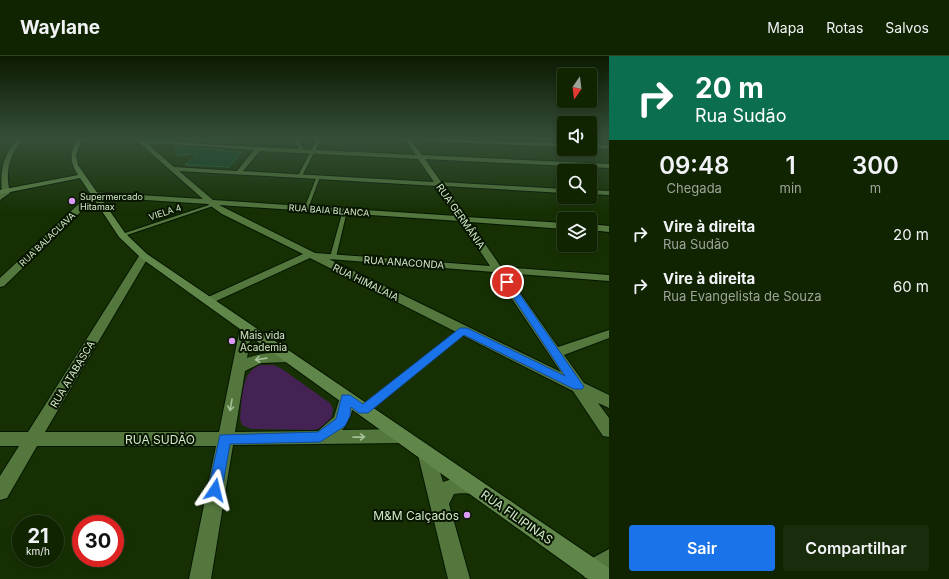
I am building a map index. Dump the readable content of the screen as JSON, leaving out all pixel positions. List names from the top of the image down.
{
  "streets": {
    "main road": ["RUA FILIPINAS"],
    "street": [
      "RUA BAIA BLANCA",
      "RUA GERMÂNIA",
      "RUA BALACLAVA",
      "RUA ANACONDA",
      "RUA HIMALAIA",
      "RUA ATABASCA",
      "RUA SUDÃO"
    ],
    "lane": ["VIELA 4"]
  },
  "crossings": [
    ["RUA BAIA BLANCA", "VIELA 4"],
    ["RUA BAIA BLANCA", "RUA GERMÂNIA"],
    ["RUA BAIA BLANCA", "RUA BALACLAVA"],
    ["RUA BAIA BLANCA", "RUA HIMALAIA"],
    ["RUA BAIA BLANCA", "RUA FILIPINAS"],
    ["VIELA 4", "RUA HIMALAIA"],
    ["VIELA 4", "RUA FILIPINAS"],
    ["RUA GERMÂNIA", "RUA ANACONDA"],
    ["RUA GERMÂNIA", "RUA HIMALAIA"],
    ["RUA BALACLAVA", "RUA FILIPINAS"],
    ["RUA ANACONDA", "RUA HIMALAIA"],
    ["RUA ANACONDA", "RUA FILIPINAS"],
    ["RUA ATABASCA", "RUA SUDÃO"],
    ["RUA ATABASCA", "RUA FILIPINAS"],
    ["RUA SUDÃO", "RUA FILIPINAS"]
  ],
  "places": ["Supermercado Hitamax", "Mais vida Academia", "M&M Calçados"],
  "north": "bottom",
  "page": {
    "header": "Waylane",
    "nav": ["Mapa", "Rotas", "Salvos"],
    "turn": ["20 m", "Rua Sudão"],
    "eta": [
      "09:48",
      "Chegada",
      "1",
      "min",
      "300",
      "m"
    ],
    "list": [
      {
        "name": "Vire à direita",
        "note": "Rua Sudão",
        "value": "20 m"
      },
      {
        "name": "Vire à direita",
        "note": "Rua Evangelista de Souza",
        "value": "60 m"
      }
    ],
    "speed": "21 km/h",
    "limit": "30",
    "buttons": ["Sair", "Compartilhar"]
  }
}
